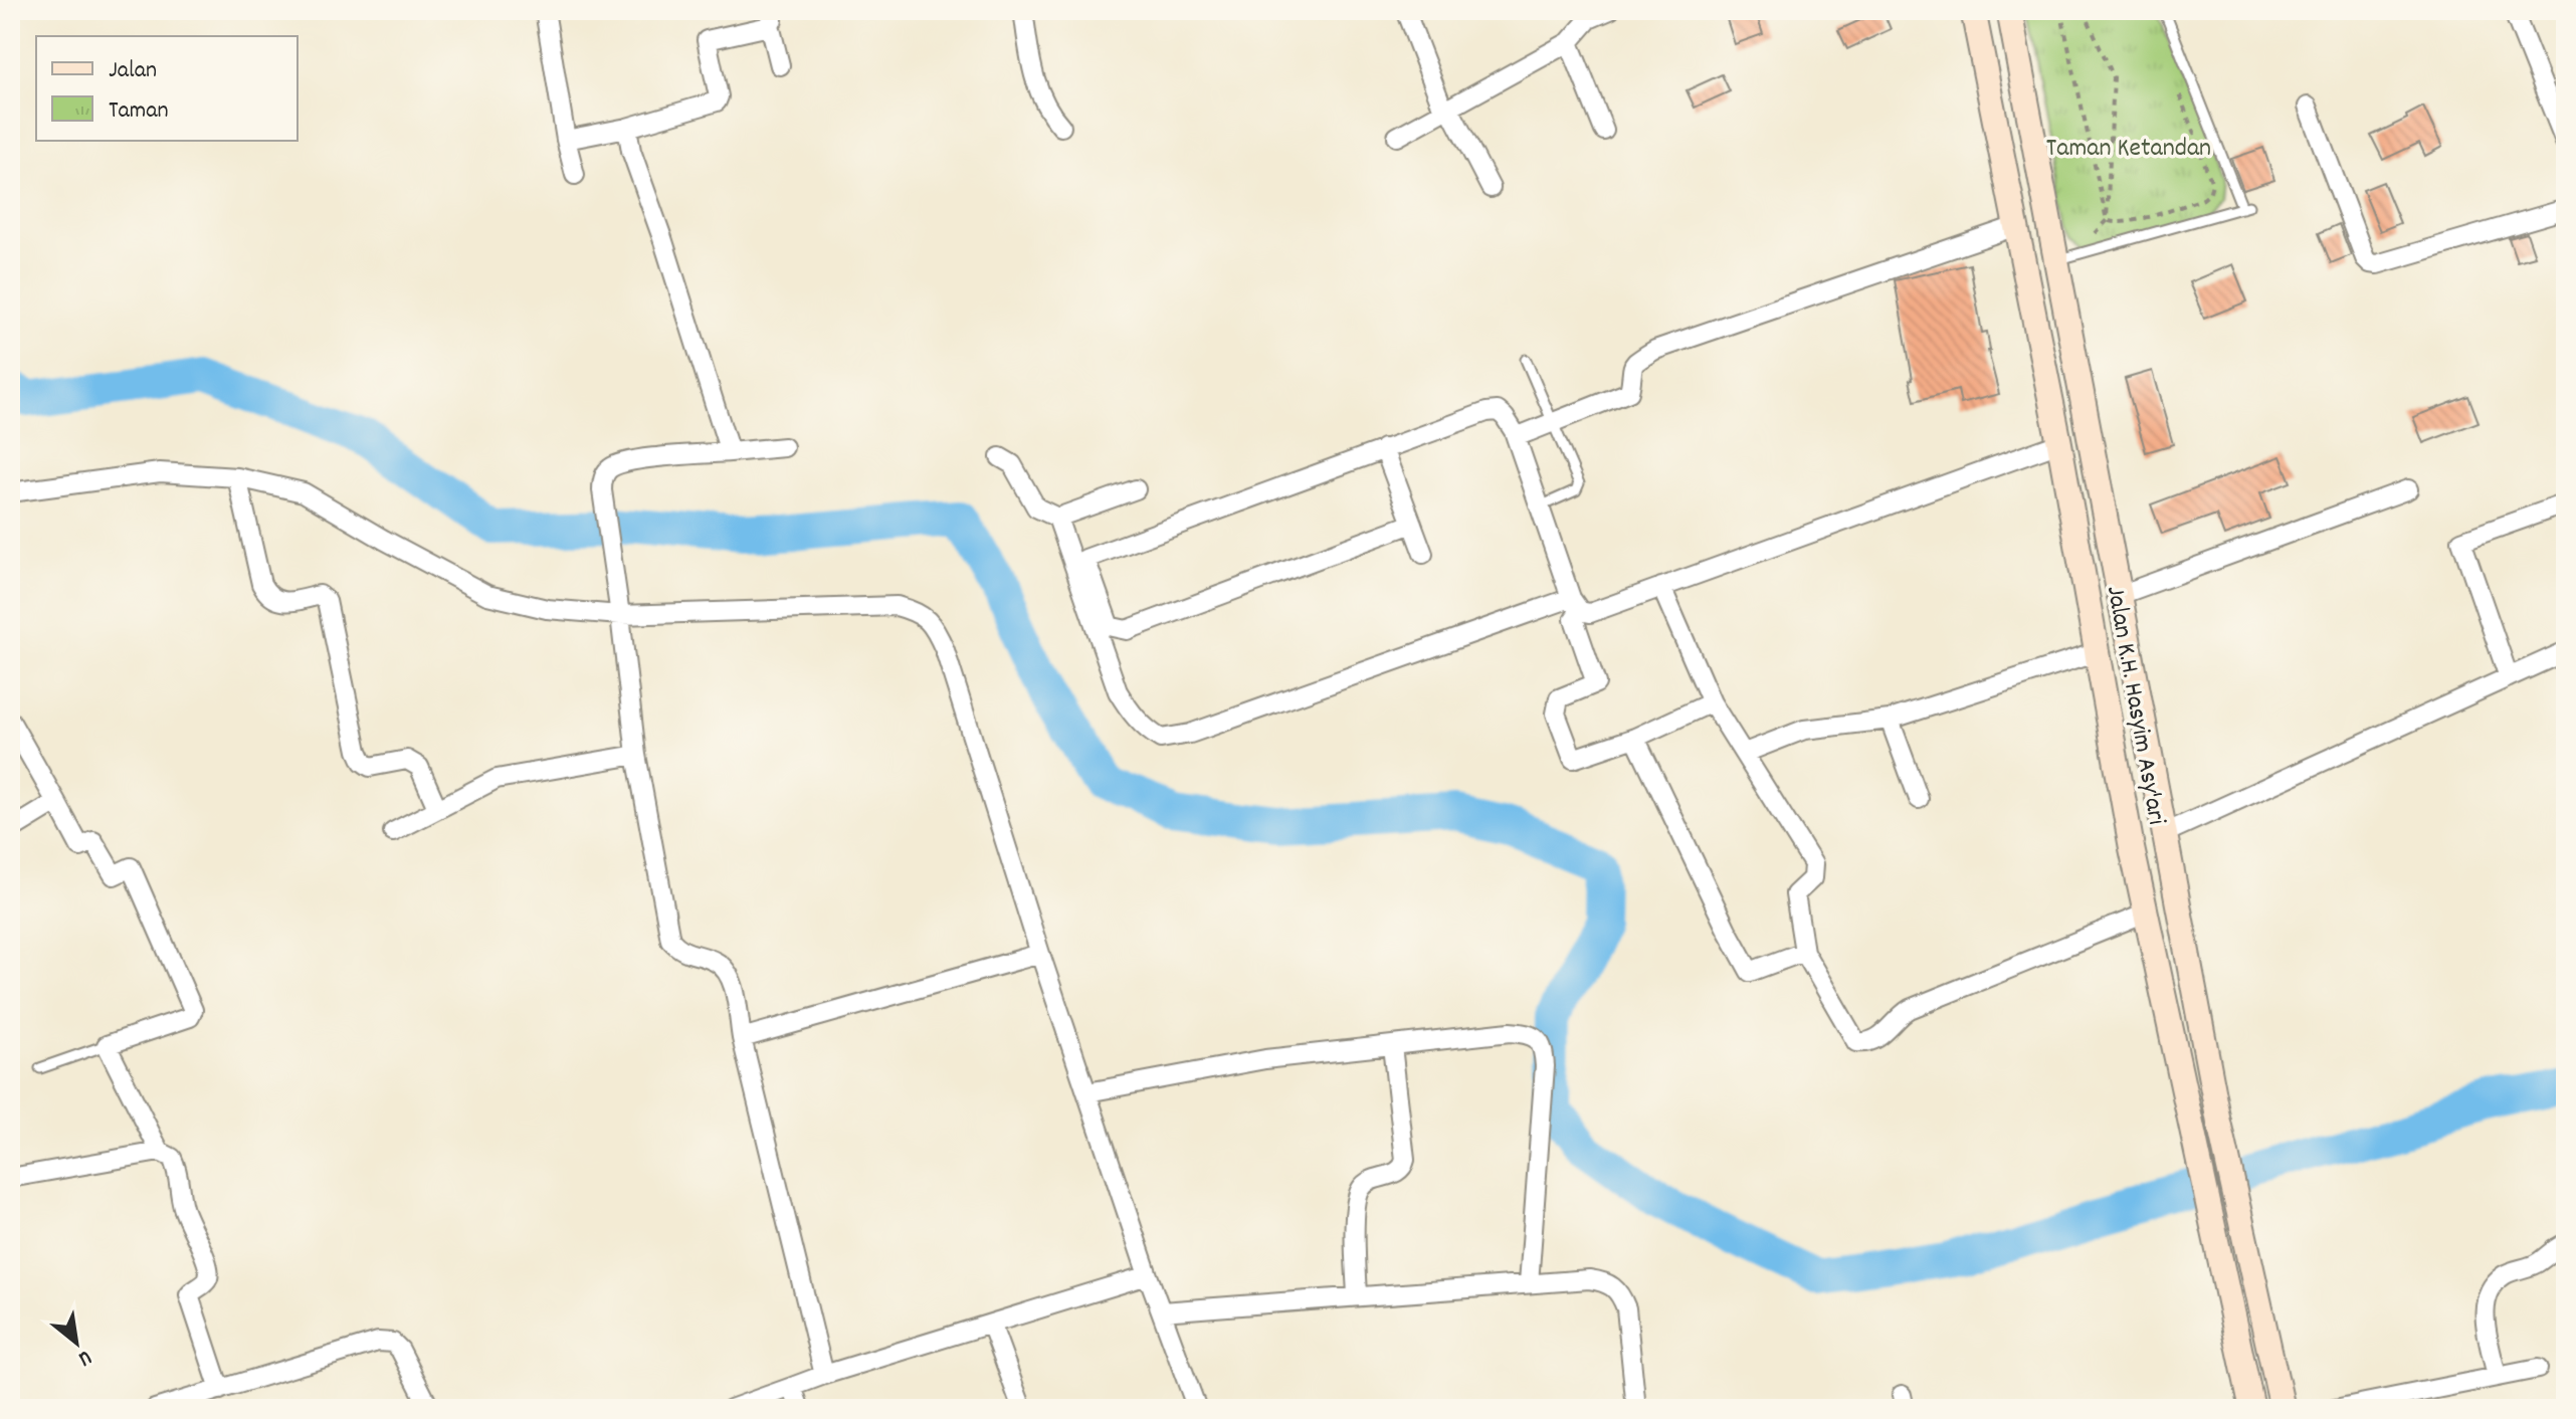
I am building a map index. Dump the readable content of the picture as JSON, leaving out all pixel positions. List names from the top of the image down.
{
  "streets": {
    "main road": ["Jalan K.H. Hasyim Asy'ari"]
  },
  "parks": ["Taman Ketandan"],
  "legend": ["Jalan", "Taman"],
  "north": "bottom right"
}
